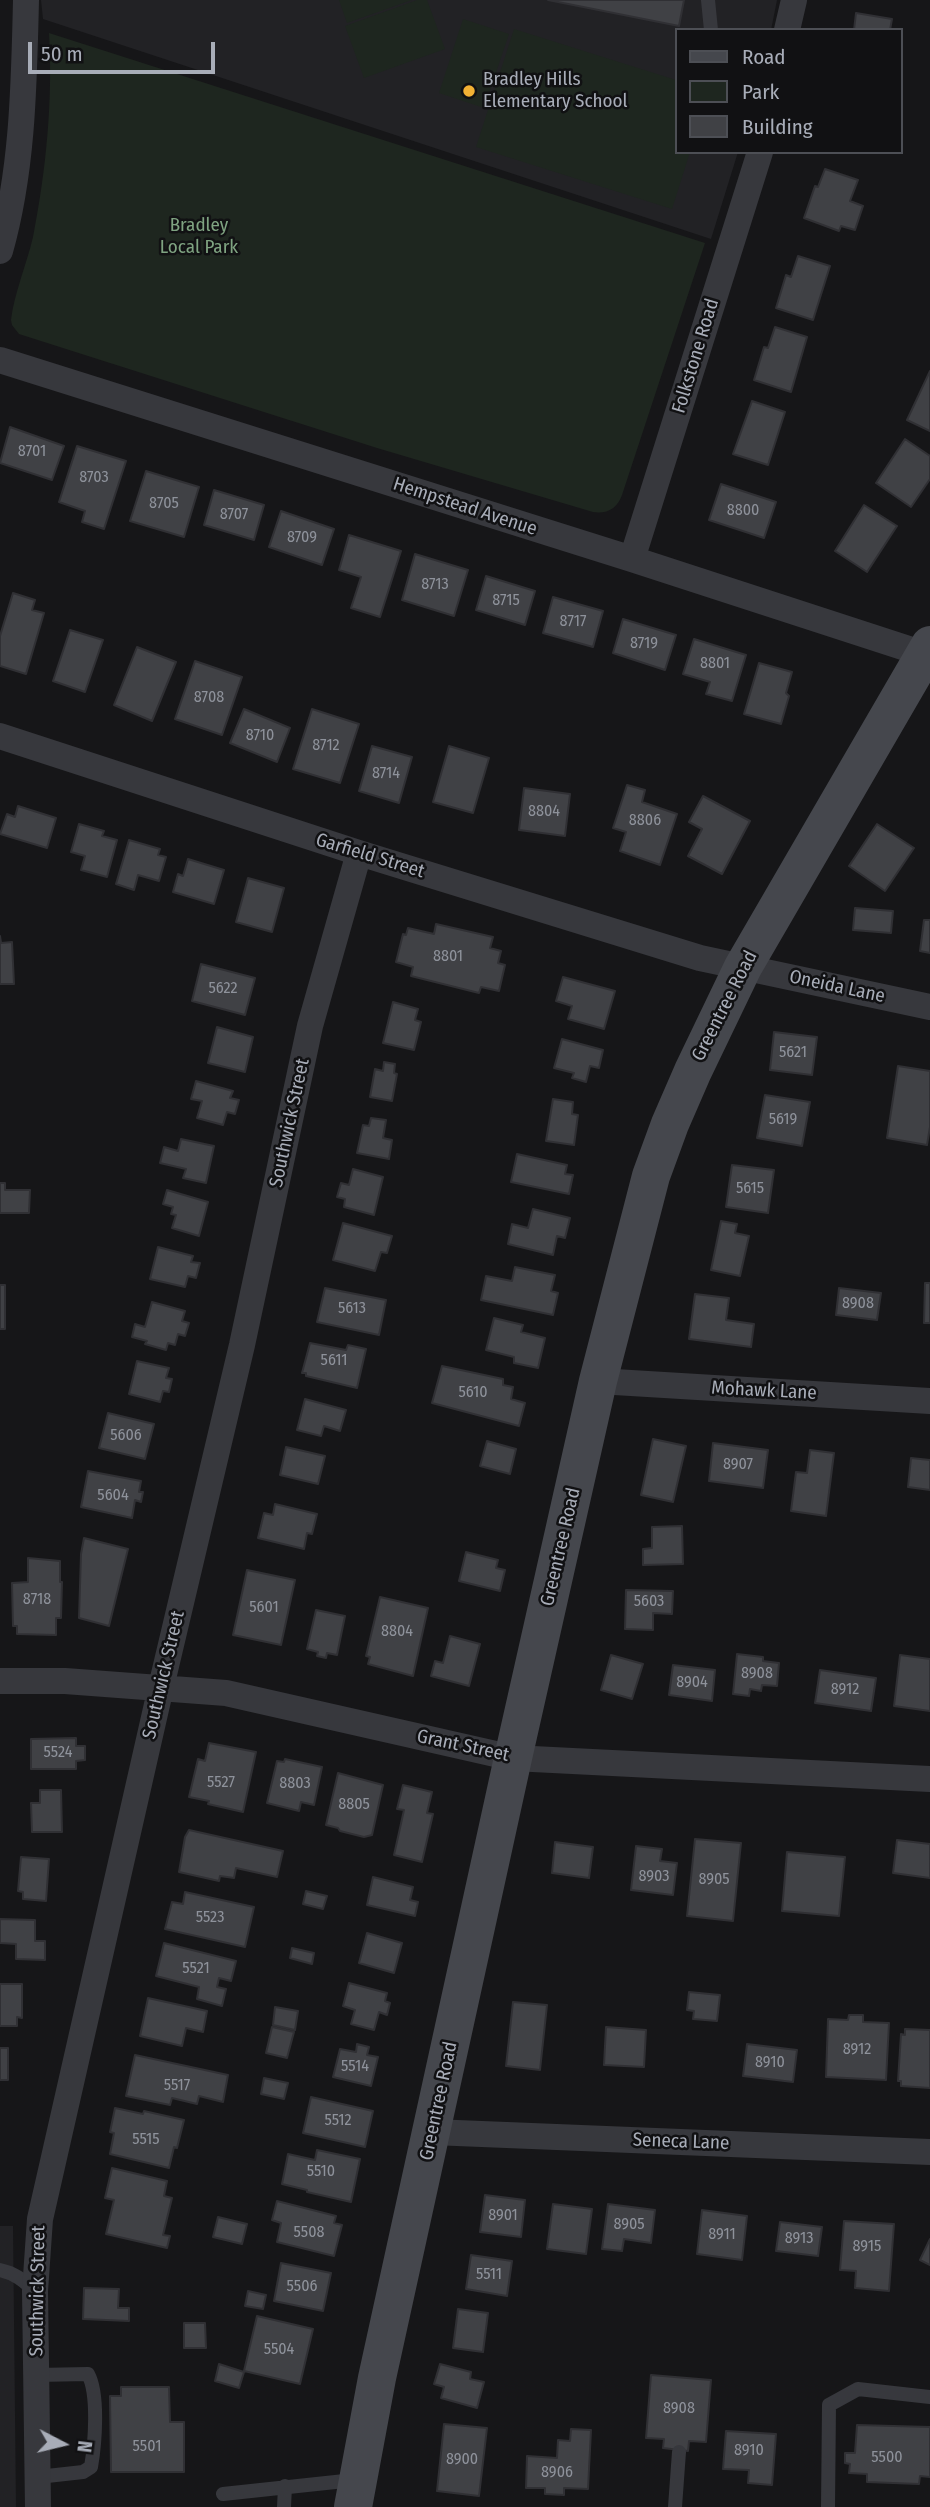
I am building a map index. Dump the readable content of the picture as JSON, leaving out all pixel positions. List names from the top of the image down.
{
  "streets": {
    "street": [
      "Folkstone Road",
      "Hempstead Avenue",
      "Garfield Street",
      "Oneida Lane",
      "Greentree Road",
      "Southwick Street",
      "Mohawk Lane",
      "Grant Street",
      "Seneca Lane"
    ]
  },
  "crossings": [
    ["Folkstone Road", "Hempstead Avenue"],
    ["Hempstead Avenue", "Greentree Road"],
    ["Garfield Street", "Oneida Lane"],
    ["Garfield Street", "Greentree Road"],
    ["Garfield Street", "Southwick Street"],
    ["Oneida Lane", "Greentree Road"],
    ["Greentree Road", "Mohawk Lane"],
    ["Greentree Road", "Grant Street"],
    ["Greentree Road", "Seneca Lane"],
    ["Southwick Street", "Grant Street"]
  ],
  "parks": ["Bradley Local Park"],
  "places": ["Bradley Hills Elementary School"],
  "house_numbers": [
    "8701",
    "8703",
    "8705",
    "8800",
    "8707",
    "8709",
    "8713",
    "8715",
    "8717",
    "8719",
    "8801",
    "8708",
    "8710",
    "8712",
    "8714",
    "8804",
    "8806",
    "8801",
    "5622",
    "5621",
    "5619",
    "5615",
    "8908",
    "5613",
    "5611",
    "5610",
    "5606",
    "8907",
    "5604",
    "8718",
    "5603",
    "5601",
    "8804",
    "8908",
    "8904",
    "8912",
    "5524",
    "5527",
    "8803",
    "8805",
    "8903",
    "8905",
    "5523",
    "5521",
    "8912",
    "8910",
    "5514",
    "5517",
    "5512",
    "5515",
    "5510",
    "8901",
    "8905",
    "5508",
    "8911",
    "8913",
    "8915",
    "5511",
    "5506",
    "5504",
    "8908",
    "5501",
    "8910",
    "5500",
    "8900",
    "8906"
  ],
  "legend": ["Road", "Park", "Building"],
  "scale_bar": "50 m",
  "north": "right"
}
